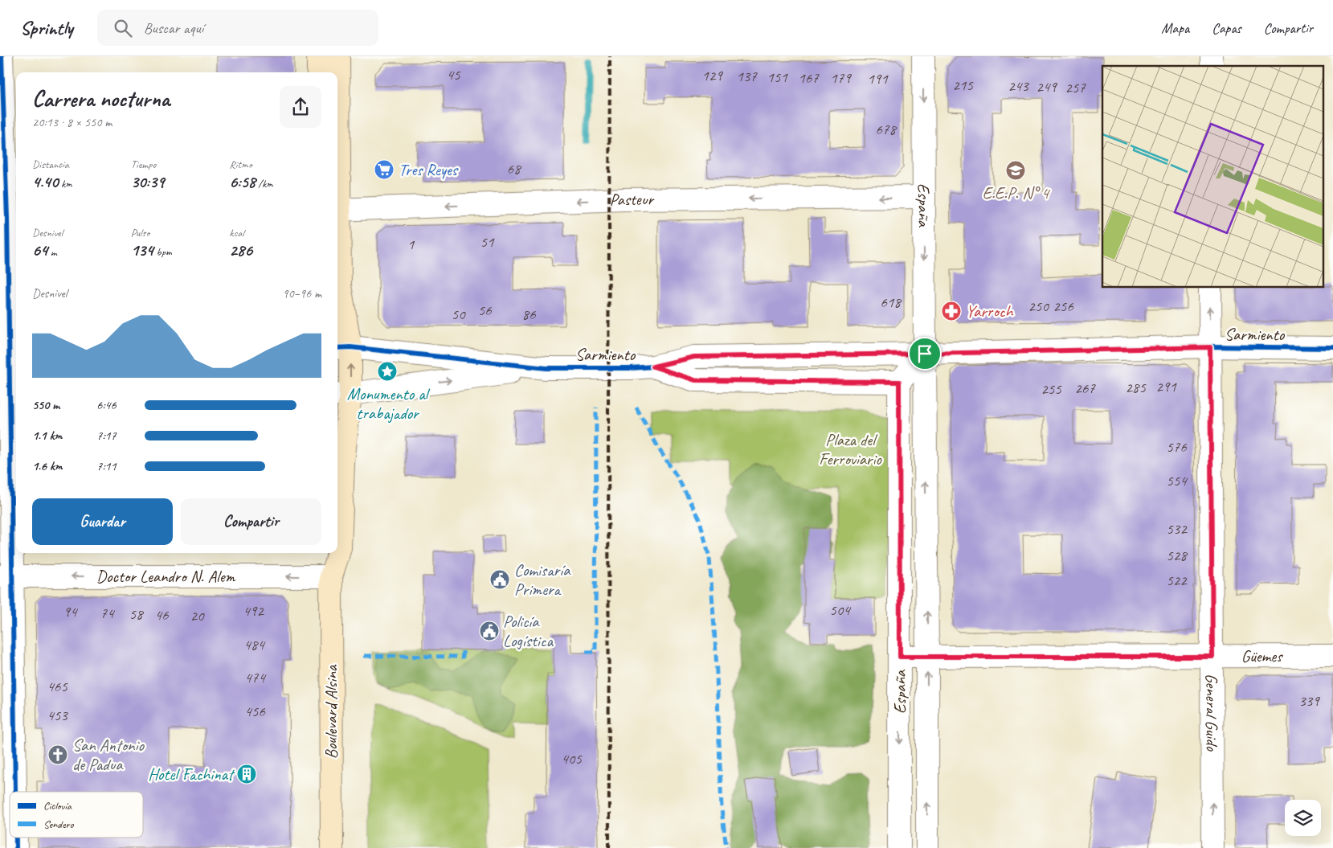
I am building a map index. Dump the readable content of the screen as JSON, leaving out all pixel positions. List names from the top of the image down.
{
  "streets": {
    "main road": ["Boulevard Alsina"],
    "street": [
      "Pasteur",
      "España",
      "Sarmiento",
      "Doctor Leandro N. Alem",
      "Güemes",
      "General Guido"
    ]
  },
  "crossings": [
    ["Pasteur", "España"],
    ["España", "Sarmiento"],
    ["España", "Güemes"],
    ["Sarmiento", "Boulevard Alsina"],
    ["Sarmiento", "General Guido"],
    ["Doctor Leandro N. Alem", "Boulevard Alsina"],
    ["Güemes", "General Guido"]
  ],
  "one_way": ["Pasteur", "Doctor Leandro N. Alem", "General Guido"],
  "parks": ["Plaza del Ferroviario"],
  "places": {
    "supermarket": ["Tres Reyes"],
    "school or university": ["E.E.P. N° 4"],
    "pharmacy": ["Yarroch"],
    "place": ["Monumento al trabajador"],
    "public building": ["Comisaría Primera", "Policía Logística"],
    "church": ["San Antonio de Padua"],
    "building": ["Hotel Fachinat"]
  },
  "house_numbers": [
    "45",
    "129",
    "137",
    "151",
    "167",
    "179",
    "191",
    "215",
    "243",
    "249",
    "257",
    "678",
    "68",
    "51",
    "1",
    "618",
    "250",
    "256",
    "56",
    "50",
    "86",
    "291",
    "285",
    "267",
    "255",
    "576",
    "554",
    "532",
    "528",
    "522",
    "504",
    "492",
    "94",
    "74",
    "58",
    "46",
    "20",
    "484",
    "474",
    "465",
    "339",
    "456",
    "453",
    "405"
  ],
  "legend": ["Ciclovía", "Sendero"],
  "page": {
    "header": "Sprintly",
    "search": "Buscar aquí",
    "nav": ["Mapa", "Capas", "Compartir"],
    "heading": ["Carrera nocturna", "20:13 · 8 × 550 m"],
    "stats": [
      ["Distancia", "4.40 km"],
      ["Tiempo", "30:39"],
      ["Ritmo", "6:58 /km"],
      ["Desnivel", "64 m"],
      ["Pulso", "134 bpm"],
      ["kcal", "286"]
    ],
    "chart": ["Desnivel", "90–96 m"],
    "list": [
      {
        "name": "550 m",
        "note": "6:46"
      },
      {
        "name": "1.1 km",
        "note": "7:17"
      },
      {
        "name": "1.6 km",
        "note": "7:11"
      }
    ],
    "buttons": ["Guardar", "Compartir"]
  }
}
